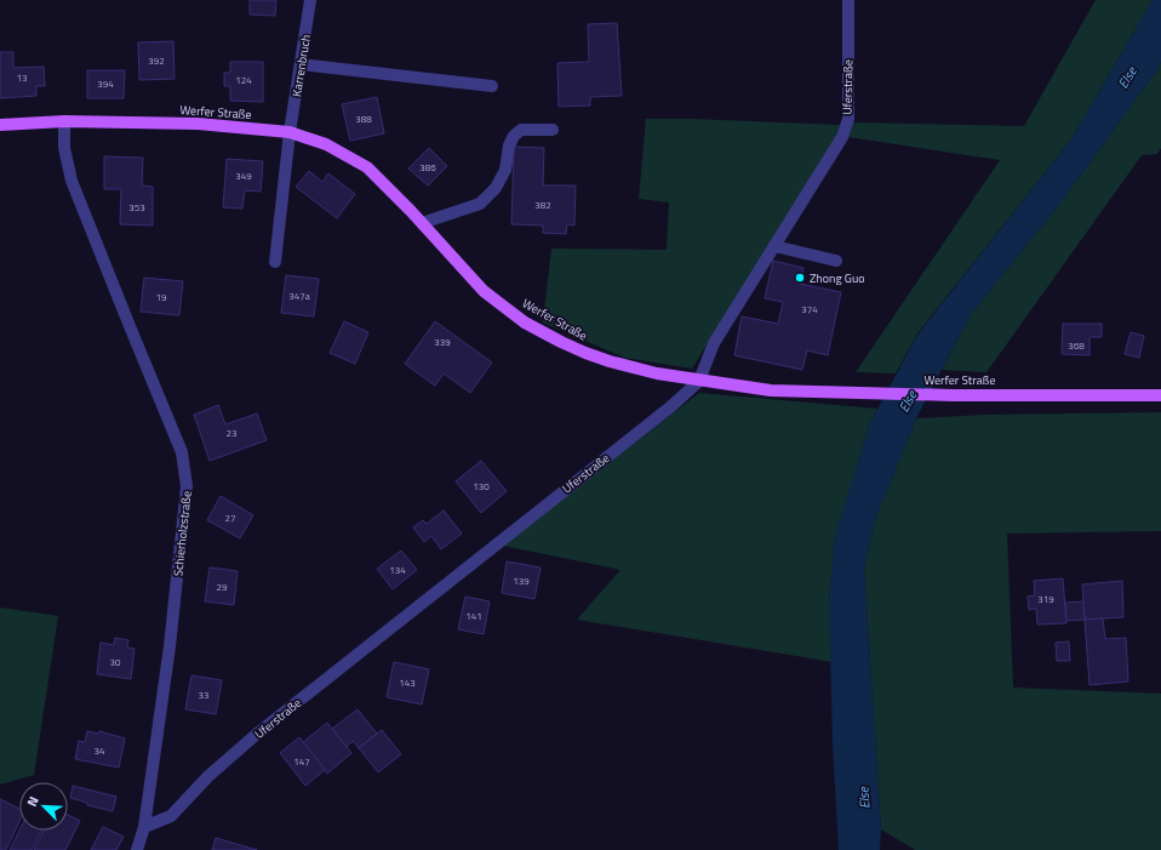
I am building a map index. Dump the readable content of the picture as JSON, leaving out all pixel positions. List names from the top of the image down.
{
  "streets": {
    "main road": ["Werfer Straße"],
    "street": ["Karrenbruch", "Uferstraße", "Schierholzstraße"]
  },
  "crossings": [
    ["Karrenbruch", "Werfer Straße"],
    ["Uferstraße", "Werfer Straße"],
    ["Uferstraße", "Schierholzstraße"],
    ["Werfer Straße", "Schierholzstraße"]
  ],
  "water": ["Else"],
  "places": ["Zhong Guo"],
  "house_numbers": [
    "392",
    "13",
    "124",
    "394",
    "388",
    "386",
    "349",
    "382",
    "353",
    "347a",
    "19",
    "374",
    "339",
    "368",
    "23",
    "130",
    "27",
    "134",
    "139",
    "29",
    "319",
    "141",
    "30",
    "143",
    "33",
    "34",
    "147"
  ],
  "north": "top left"
}
